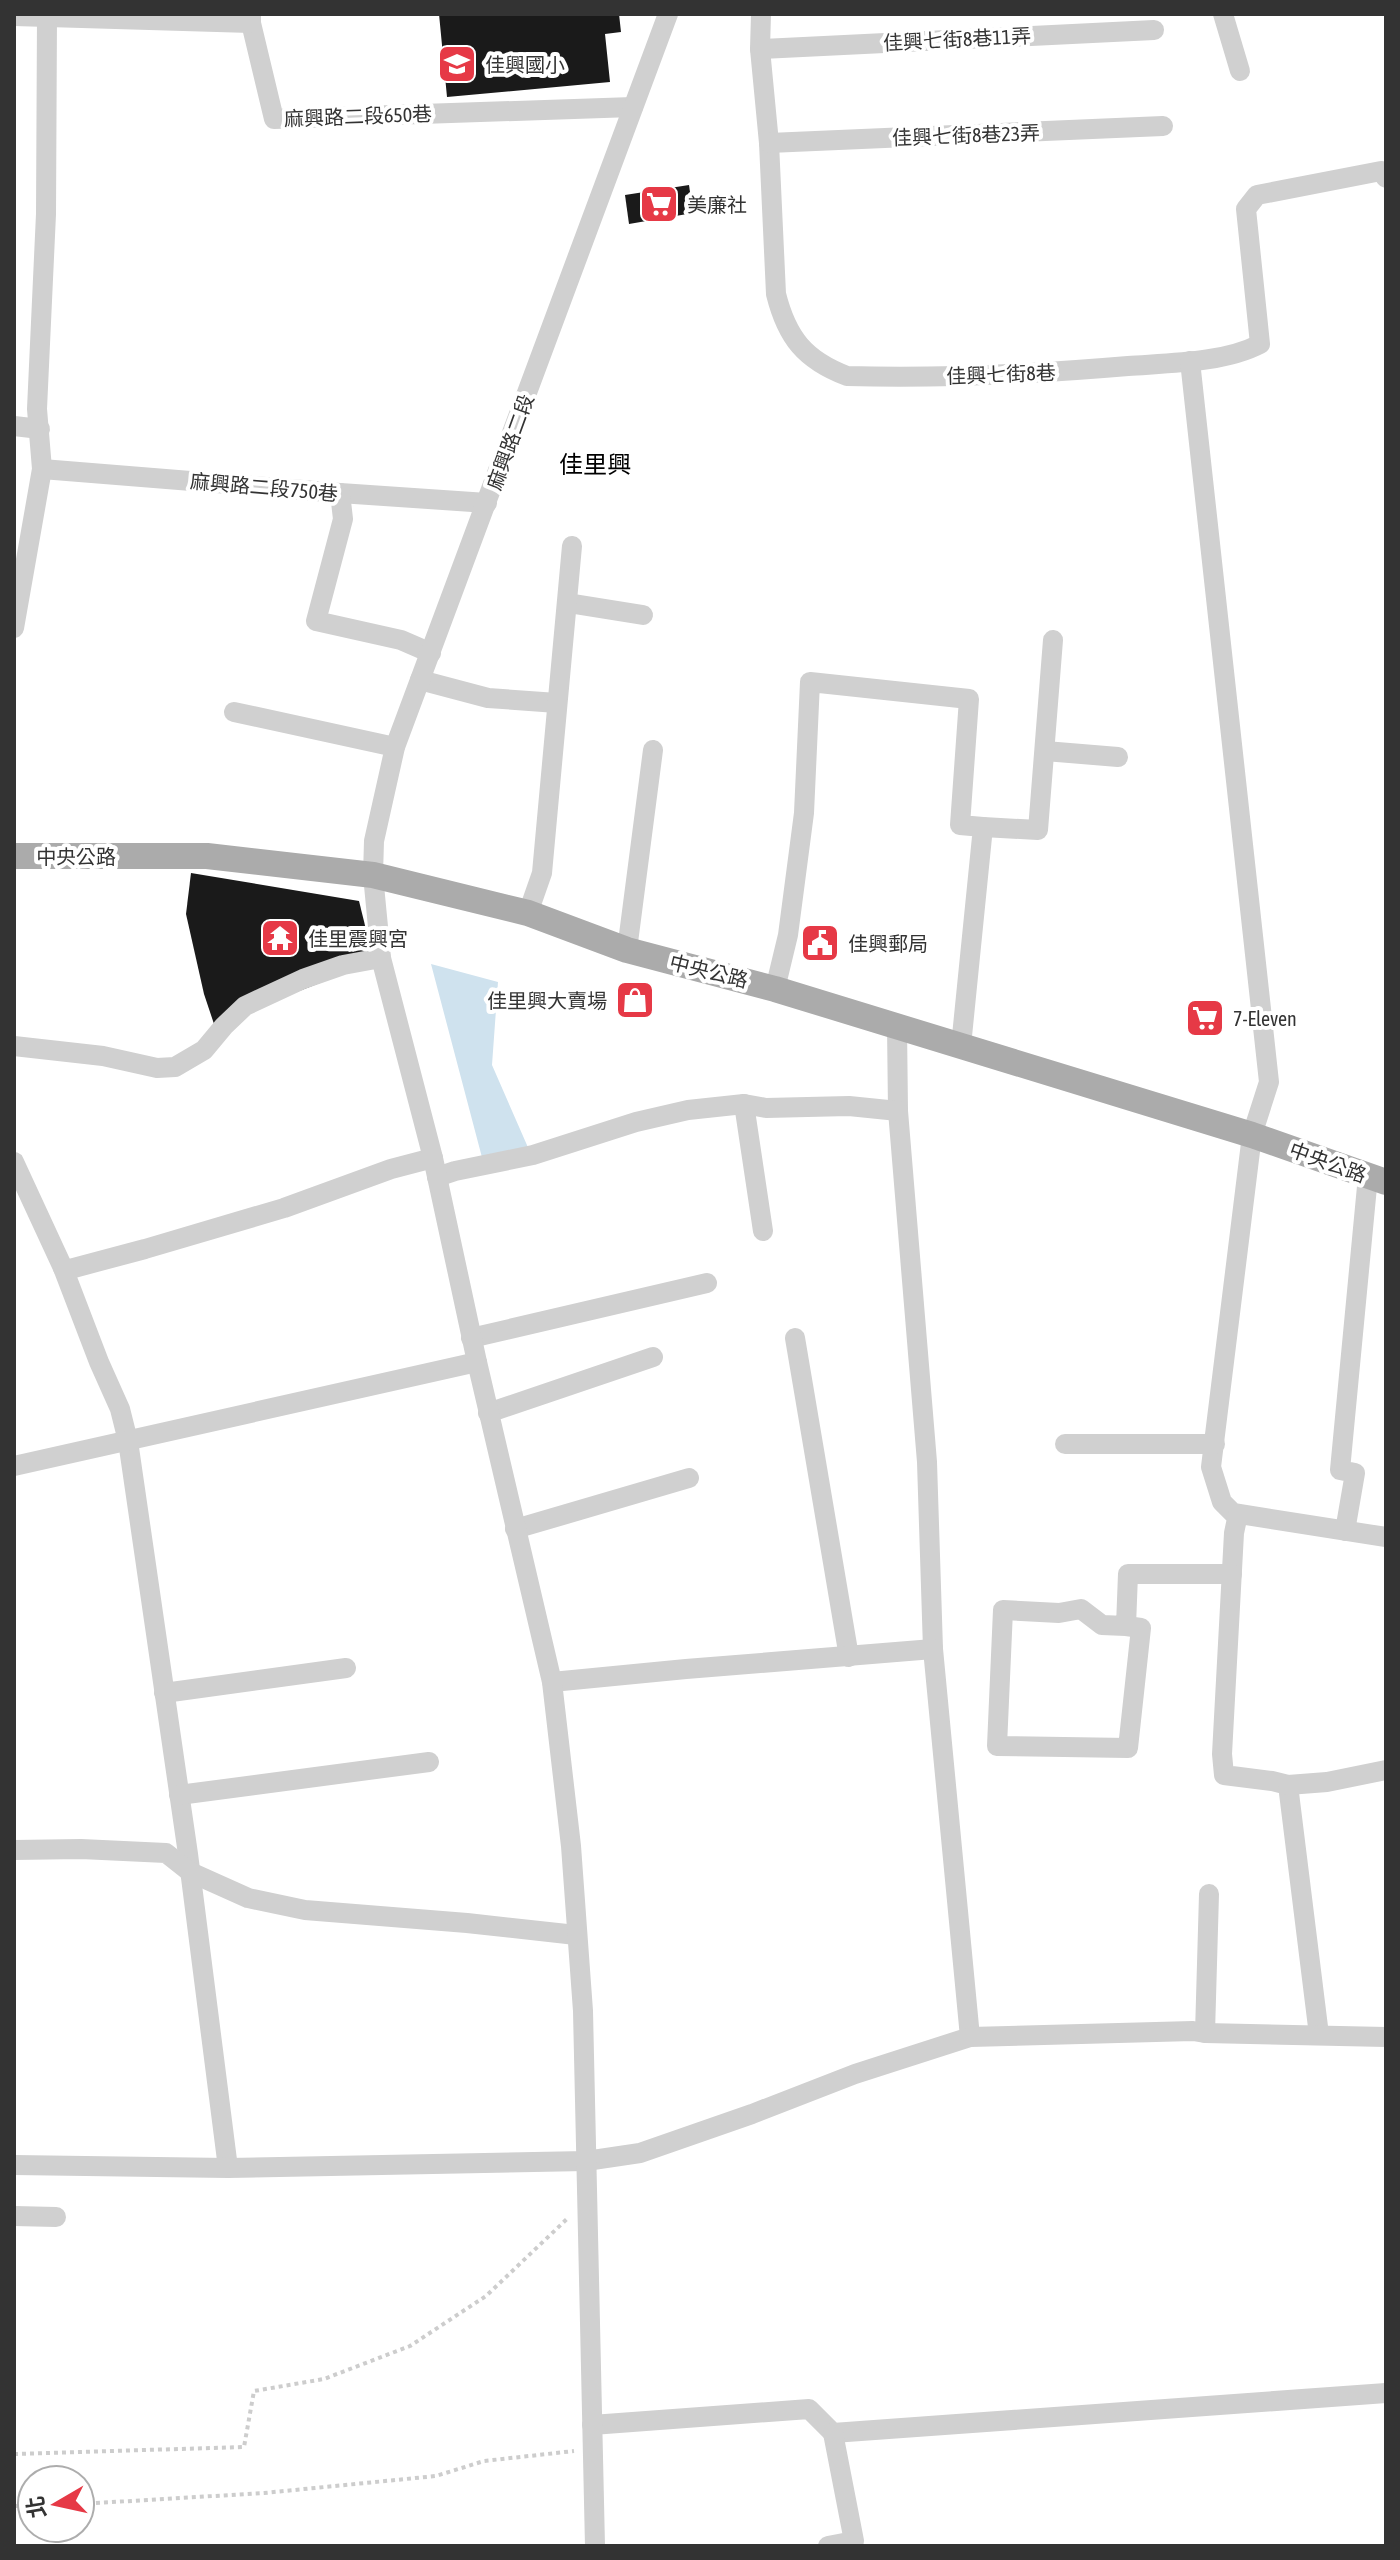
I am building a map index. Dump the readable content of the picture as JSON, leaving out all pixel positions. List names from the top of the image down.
{
  "streets": {
    "main road": ["中央公路"],
    "street": [
      "佳興七街8巷11弄",
      "麻興路二段650巷",
      "佳興七街8巷23弄",
      "佳興七街8巷",
      "麻興路二段",
      "麻興路二段750巷"
    ]
  },
  "crossings": [
    ["佳興七街8巷11弄", "佳興七街8巷"],
    ["麻興路二段650巷", "麻興路二段"],
    ["佳興七街8巷23弄", "佳興七街8巷"],
    ["麻興路二段", "麻興路二段750巷"],
    ["麻興路二段", "中央公路"]
  ],
  "districts": ["佳里興"],
  "places": {
    "school or university": ["佳興國小"],
    "supermarket": ["美廉社", "7-Eleven"],
    "temple": ["佳里震興宮"],
    "public building": ["佳興郵局"],
    "shop": ["佳里興大賣場"]
  },
  "north": "left"
}
